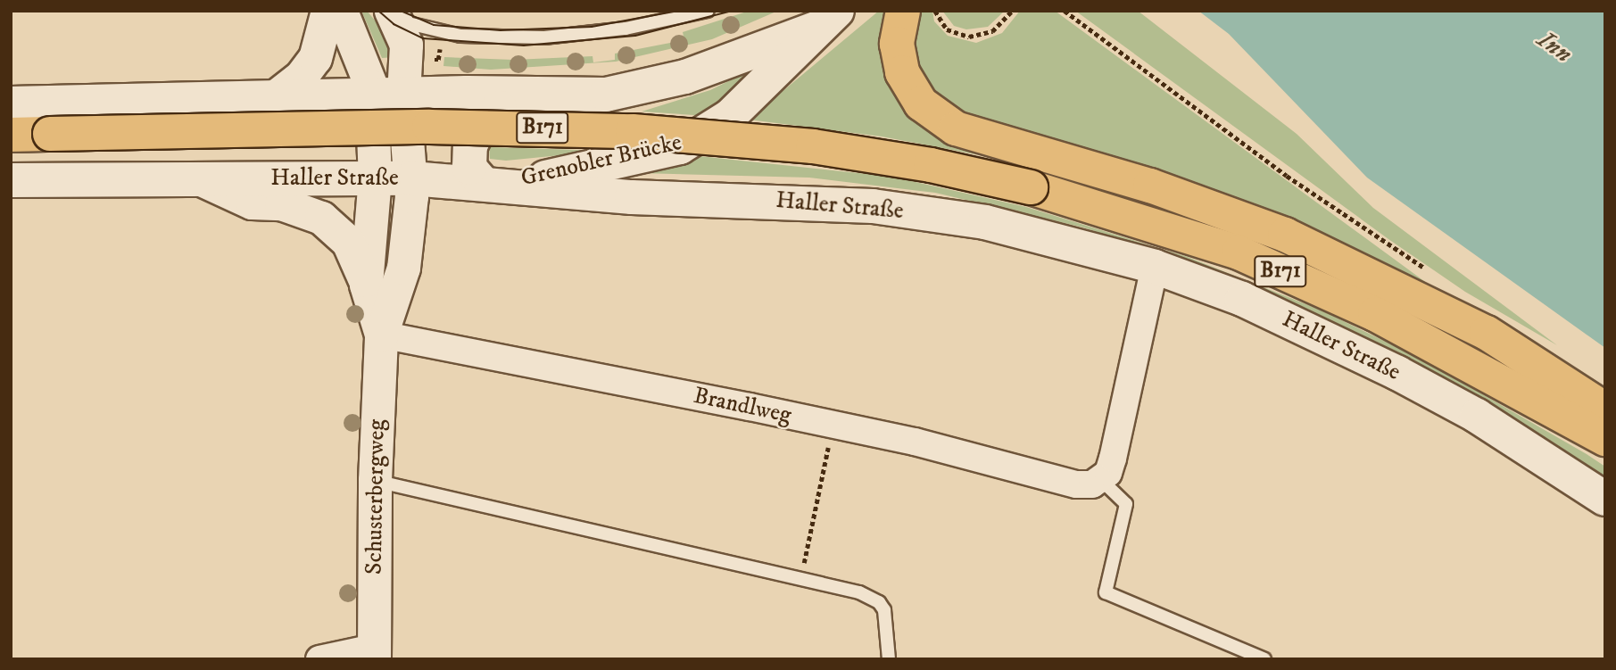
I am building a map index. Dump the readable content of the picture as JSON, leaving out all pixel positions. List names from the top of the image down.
{
  "streets": {
    "main road": ["B171", "Grenobler Brücke", "Haller Straße"],
    "street": ["Brandlweg", "Schusterbergweg"]
  },
  "crossings": [
    ["Grenobler Brücke", "Haller Straße"],
    ["Haller Straße", "Schusterbergweg"],
    ["Brandlweg", "Schusterbergweg"]
  ],
  "water": ["Inn"]
}
